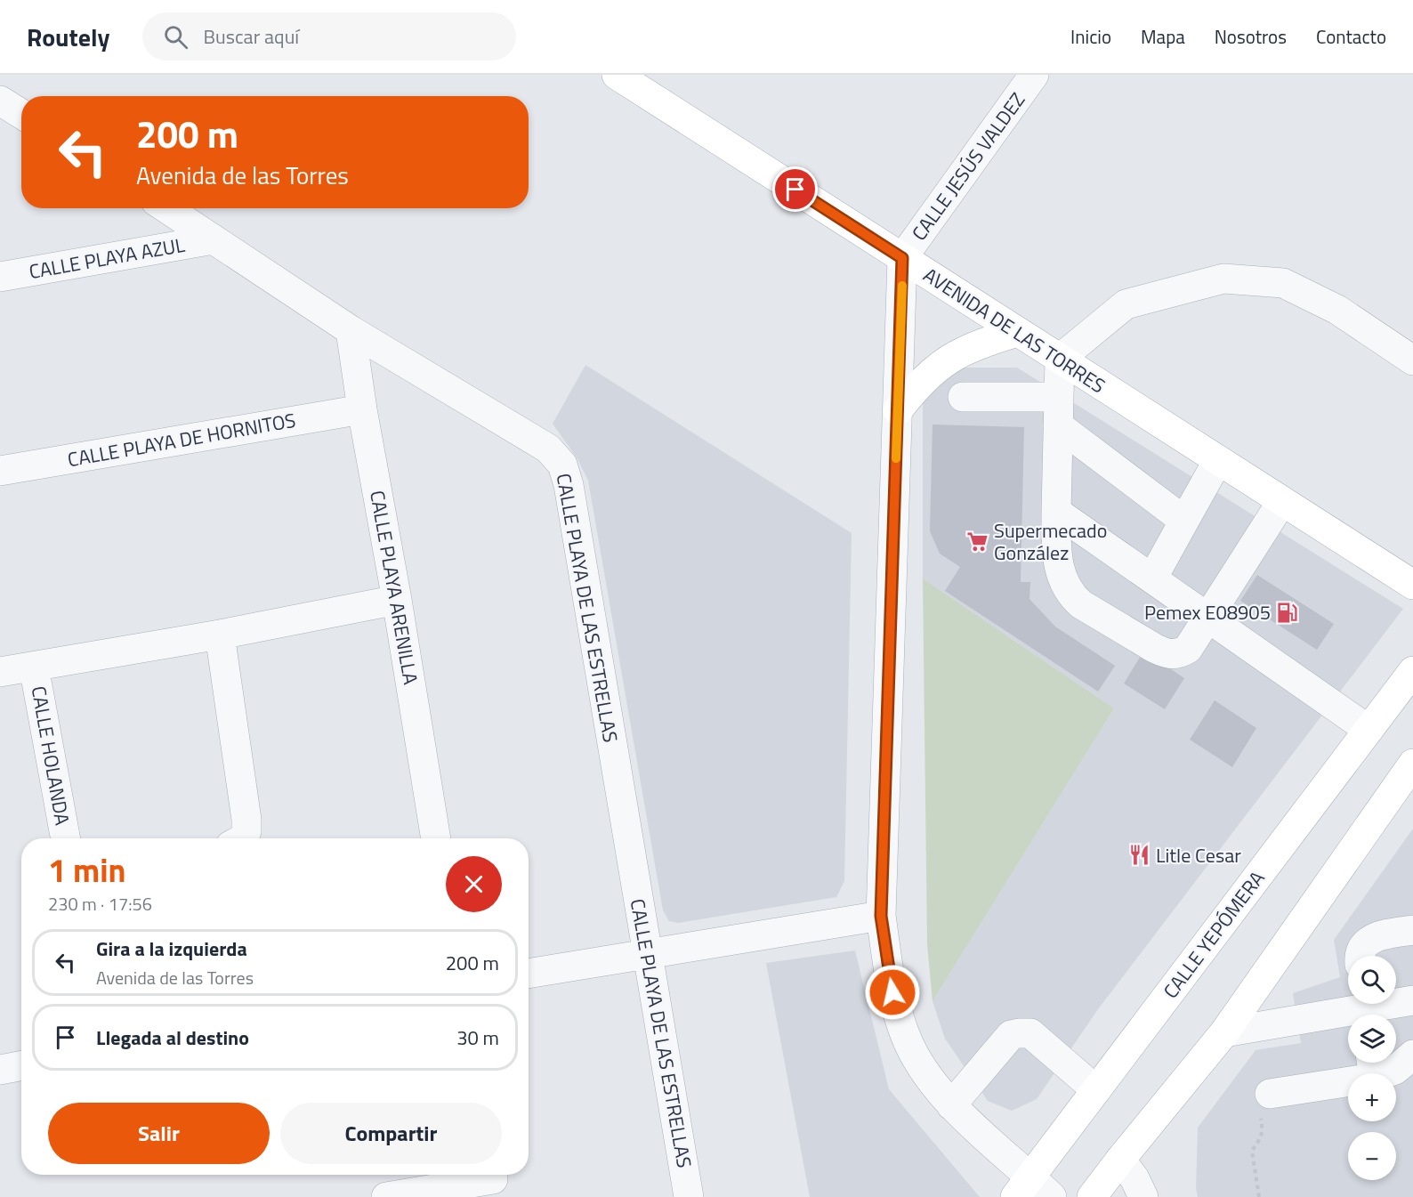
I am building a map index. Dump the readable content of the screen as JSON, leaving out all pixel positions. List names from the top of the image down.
{
  "streets": {
    "main road": ["AVENIDA DE LAS TORRES", "CALLE YEPÓMERA"],
    "street": [
      "CALLE JESÚS VALDEZ",
      "CALLE PLAYA AZUL",
      "CALLE PLAYA DE HORNITOS",
      "CALLE PLAYA ARENILLA",
      "CALLE PLAYA DE LAS ESTRELLAS",
      "CALLE HOLANDA"
    ]
  },
  "crossings": [
    ["CALLE JESÚS VALDEZ", "AVENIDA DE LAS TORRES"],
    ["CALLE PLAYA AZUL", "CALLE PLAYA DE LAS ESTRELLAS"],
    ["CALLE PLAYA DE HORNITOS", "CALLE PLAYA ARENILLA"],
    ["CALLE PLAYA ARENILLA", "CALLE PLAYA DE LAS ESTRELLAS"]
  ],
  "places": {
    "supermarket": ["Supermecado González"],
    "fuel station": ["Pemex E08905"],
    "restaurant": ["Litle Cesar"]
  },
  "page": {
    "header": "Routely",
    "search": "Buscar aquí",
    "nav": [
      "Inicio",
      "Mapa",
      "Nosotros",
      "Contacto"
    ],
    "turn": ["200 m", "Avenida de las Torres"],
    "heading": ["1 min", "230 m · 17:56"],
    "list": [
      {
        "name": "Gira a la izquierda",
        "note": "Avenida de las Torres",
        "value": "200 m"
      },
      {
        "name": "Llegada al destino",
        "value": "30 m"
      }
    ],
    "map_buttons": ["+", "−"],
    "buttons": ["Salir", "Compartir"]
  }
}
